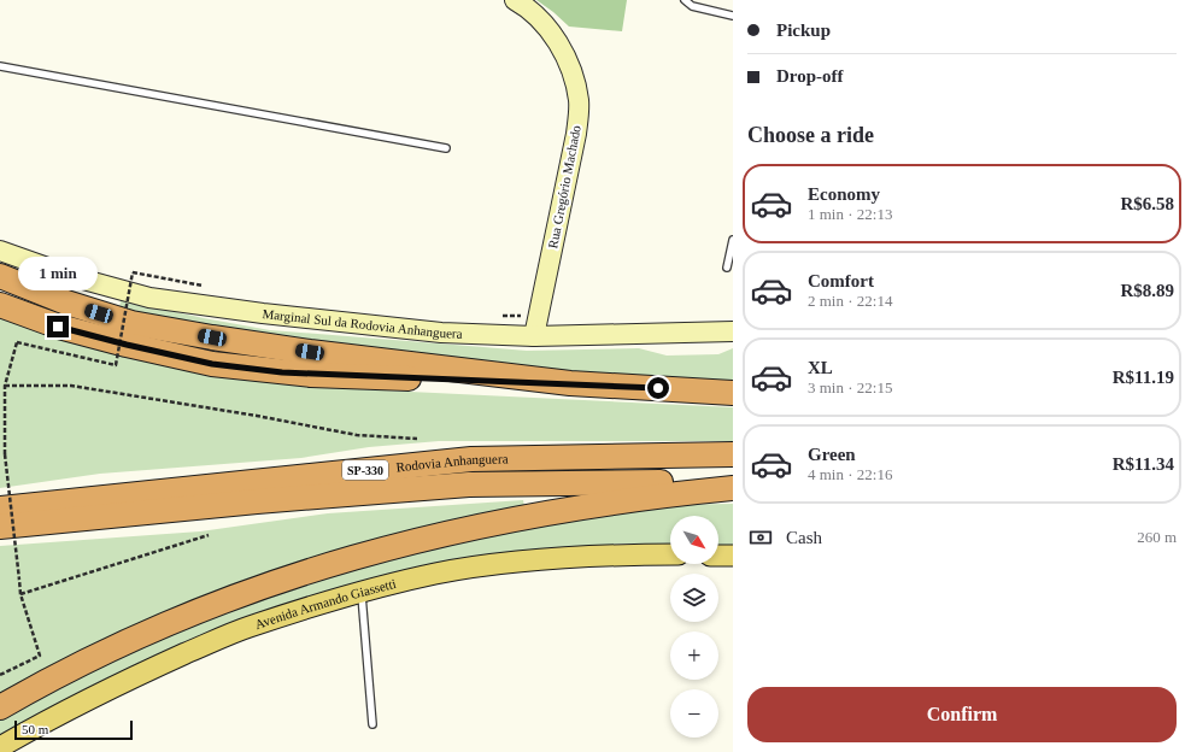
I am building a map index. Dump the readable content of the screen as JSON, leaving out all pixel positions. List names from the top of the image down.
{
  "streets": {
    "highway": ["Rodovia Anhanguera", "SP-330"],
    "main road": ["Rua Gregório Machado", "Marginal Sul da Rodovia Anhanguera", "Avenida Armando Giassetti"]
  },
  "crossings": [
    ["Rua Gregório Machado", "Marginal Sul da Rodovia Anhanguera"]
  ],
  "scale_bar": "50 m",
  "north": "bottom right",
  "page": {
    "banner": ["Pickup", "Drop-off"],
    "heading": "Choose a ride",
    "list": [
      {
        "name": "Economy",
        "note": "1 min · 22:13",
        "value": "R$6.58"
      },
      {
        "name": "Comfort",
        "note": "2 min · 22:14",
        "value": "R$8.89"
      },
      {
        "name": "XL",
        "note": "3 min · 22:15",
        "value": "R$11.19"
      },
      {
        "name": "Green",
        "note": "4 min · 22:16",
        "value": "R$11.34"
      }
    ],
    "bubble": "1 min",
    "pay": ["Cash", "260 m"],
    "map_buttons": ["+", "−"],
    "buttons": "Confirm",
    "scale": "50 m"
  }
}
